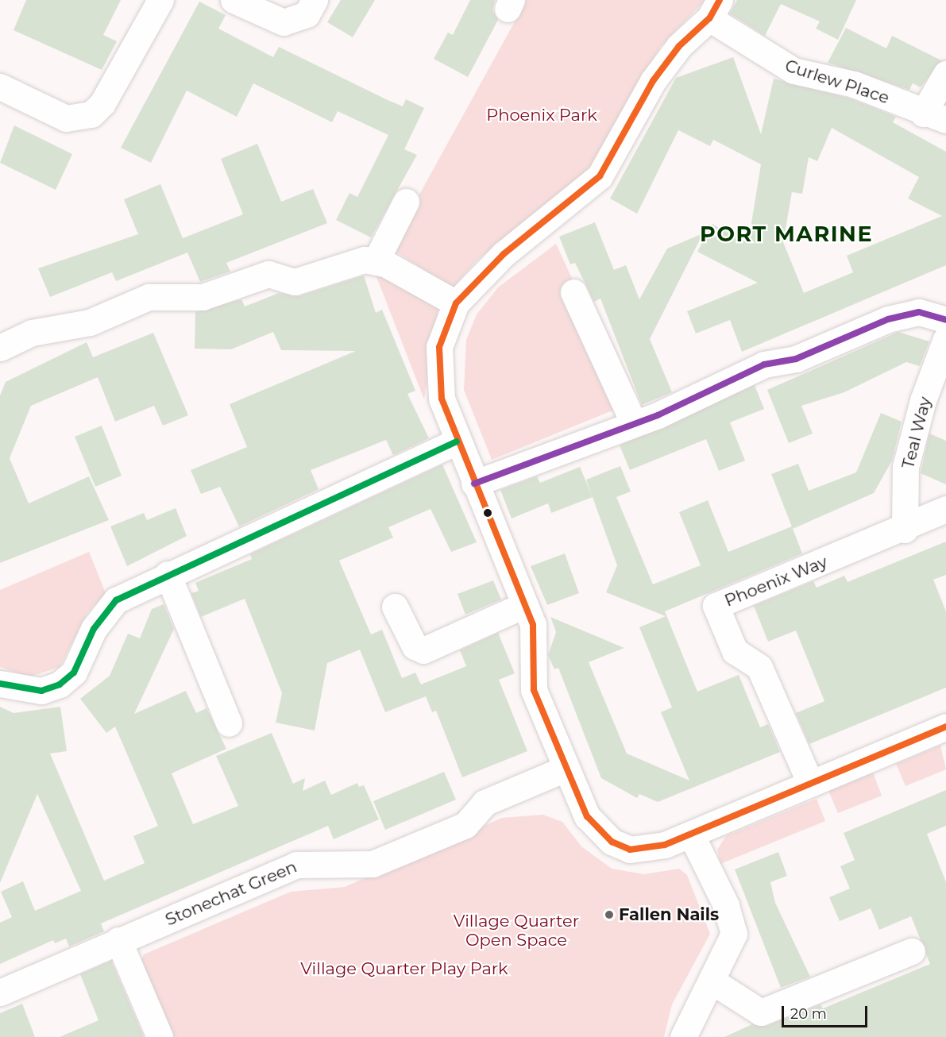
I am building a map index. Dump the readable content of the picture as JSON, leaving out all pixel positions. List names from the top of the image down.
{
  "streets": {
    "street": [
      "Curlew Place",
      "Teal Way",
      "Phoenix Way",
      "Stonechat Green"
    ]
  },
  "crossings": [
    ["Teal Way", "Phoenix Way"]
  ],
  "districts": ["PORT MARINE"],
  "parks": ["Phoenix Park", "Village Quarter Open Space", "Village Quarter Play Park"],
  "places": ["Fallen Nails"],
  "scale_bar": "20 m"
}
